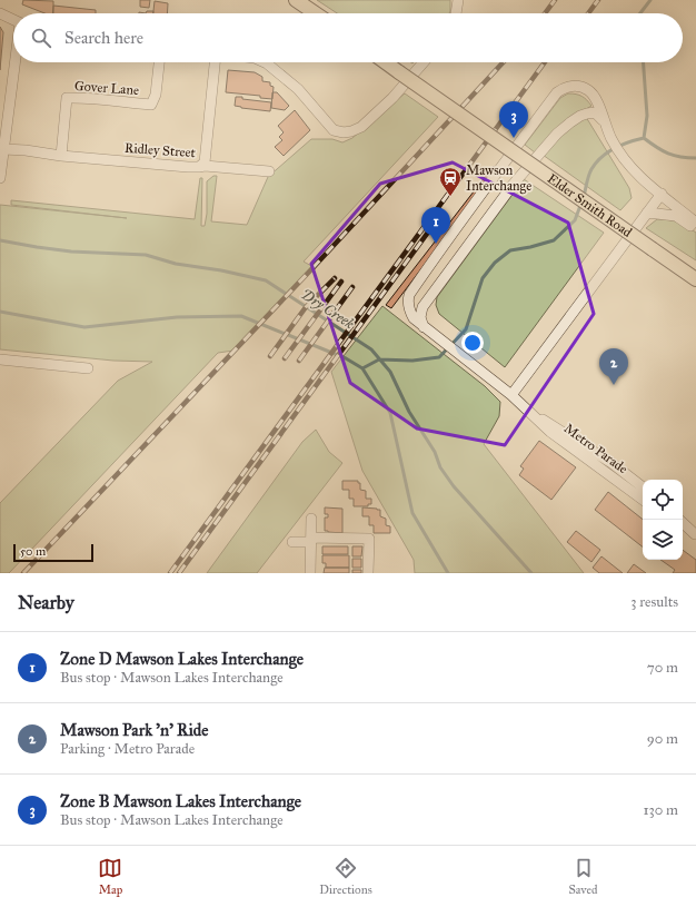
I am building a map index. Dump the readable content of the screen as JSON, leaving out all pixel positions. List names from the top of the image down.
{
  "streets": {
    "main road": ["Elder Smith Road"],
    "street": ["Gover Lane", "Ridley Street", "Metro Parade"]
  },
  "crossings": [
    ["Gover Lane", "Ridley Street"]
  ],
  "water": ["Dry Creek"],
  "places": {
    "station": ["Mawson Interchange"]
  },
  "scale_bar": "50 m",
  "page": {
    "search": "Search here",
    "pins": ["3", "1", "2"],
    "scale": "50 m",
    "heading": ["Nearby", "3 results"],
    "list": [
      {
        "mark": "1",
        "name": "Zone D Mawson Lakes Interchange",
        "note": "Bus stop · Mawson Lakes Interchange",
        "value": "70 m"
      },
      {
        "mark": "2",
        "name": "Mawson Park 'n' Ride",
        "note": "Parking · Metro Parade",
        "value": "90 m"
      },
      {
        "mark": "3",
        "name": "Zone B Mawson Lakes Interchange",
        "note": "Bus stop · Mawson Lakes Interchange",
        "value": "130 m"
      }
    ],
    "nav": ["Map", "Directions", "Saved"]
  }
}
